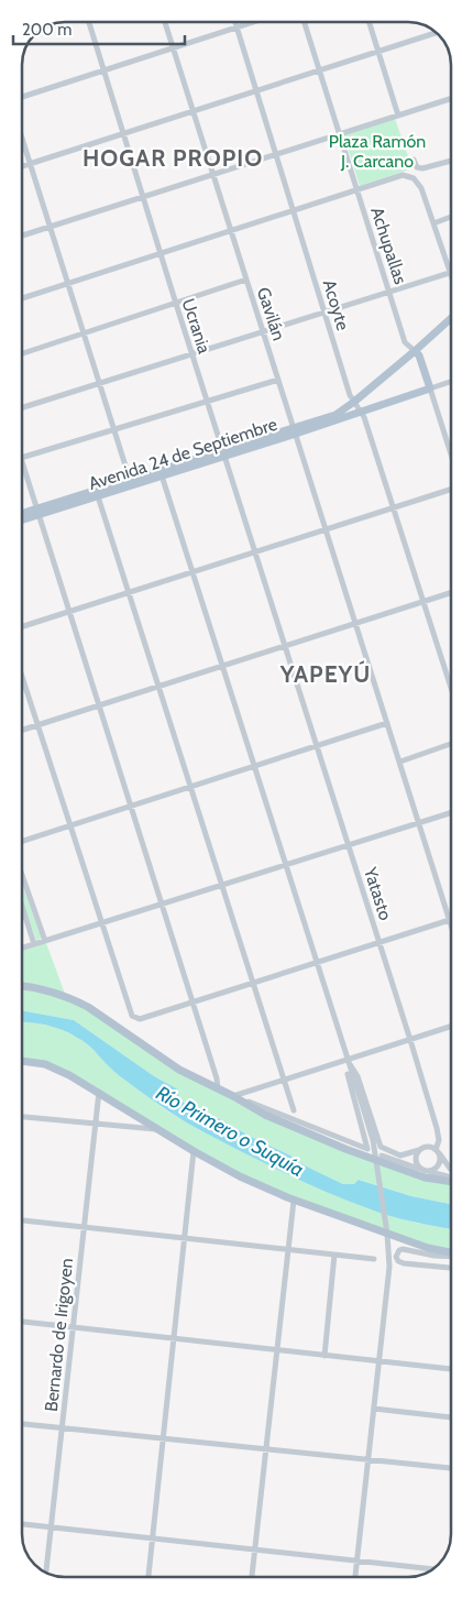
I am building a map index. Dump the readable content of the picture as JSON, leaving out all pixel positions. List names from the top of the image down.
{
  "streets": {
    "main road": ["Achupallas", "Avenida 24 de Septiembre"],
    "street": [
      "Acoyte",
      "Gavilán",
      "Ucrania",
      "Yatasto",
      "Bernardo de Irigoyen"
    ]
  },
  "crossings": [
    ["Achupallas", "Avenida 24 de Septiembre"],
    ["Acoyte", "Avenida 24 de Septiembre"],
    ["Gavilán", "Avenida 24 de Septiembre"],
    ["Ucrania", "Avenida 24 de Septiembre"],
    ["Ucrania", "Yatasto"]
  ],
  "districts": ["HOGAR PROPIO", "YAPEYÚ"],
  "water": ["Río Primero o Suquía"],
  "parks": ["Plaza Ramón J. Carcano"],
  "scale_bar": "200 m"
}
